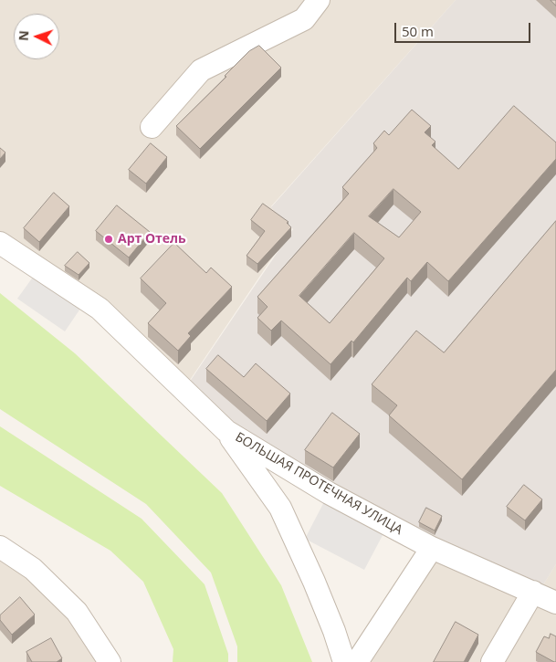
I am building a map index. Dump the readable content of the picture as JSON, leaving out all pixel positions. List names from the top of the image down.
{
  "streets": {
    "street": ["БОЛЬШАЯ ПРОТЕЧНАЯ УЛИЦА"]
  },
  "places": ["Арт Отель"],
  "scale_bar": "50 m",
  "north": "left"
}
